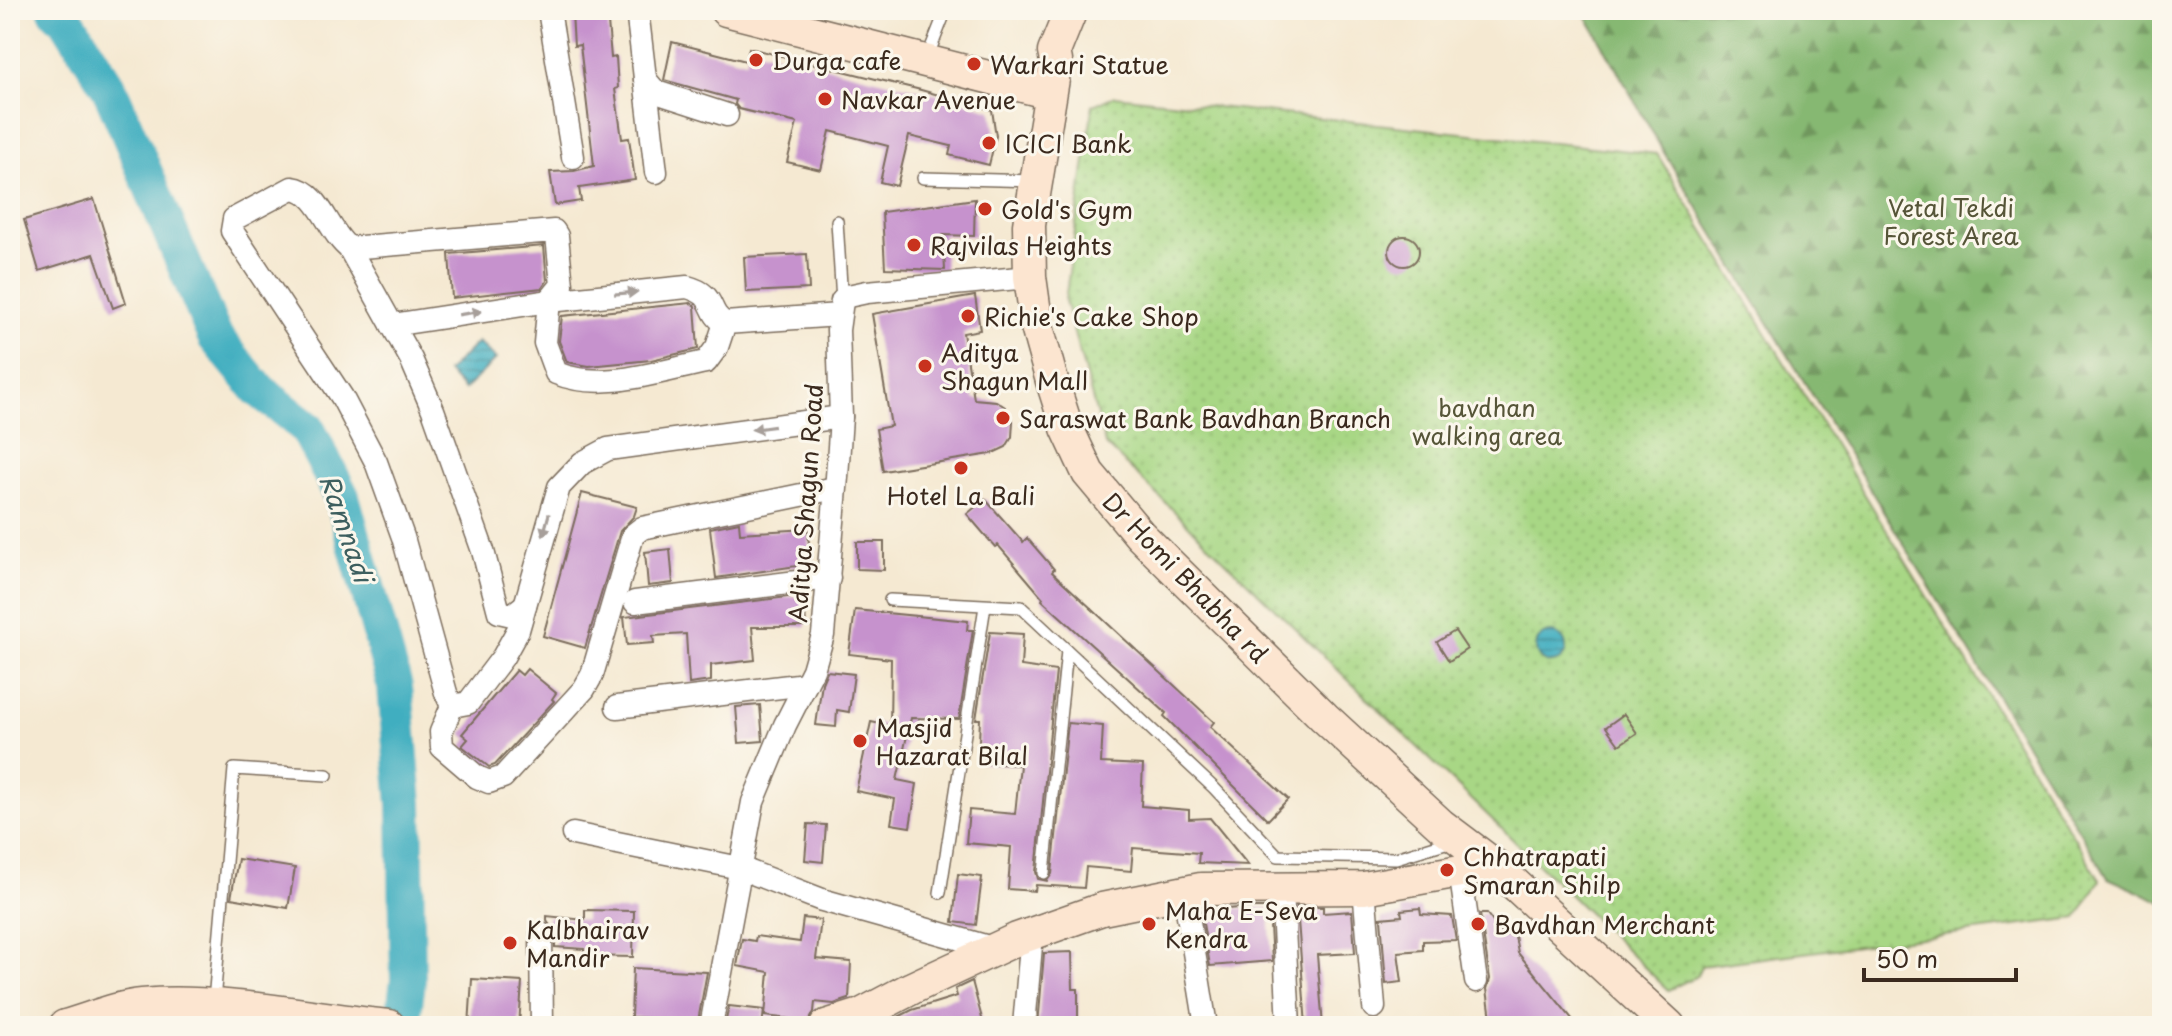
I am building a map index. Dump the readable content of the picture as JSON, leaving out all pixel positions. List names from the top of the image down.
{
  "streets": {
    "street": ["Aditya Shagun Road", "Dr Homi Bhabha rd"]
  },
  "water": ["Ramnadi"],
  "parks": ["Vetal Tekdi Forest Area", "bavdhan walking area"],
  "places": [
    "Durga cafe",
    "Warkari Statue",
    "Navkar Avenue",
    "ICICI Bank",
    "Gold's Gym",
    "Rajvilas Heights",
    "Richie's Cake Shop",
    "Aditya Shagun Mall",
    "Saraswat Bank Bavdhan Branch",
    "Hotel La Bali",
    "Masjid Hazarat Bilal",
    "Chhatrapati Smaran Shilp",
    "Maha E-Seva Kendra",
    "Bavdhan Merchant",
    "Kalbhairav Mandir"
  ],
  "scale_bar": "50 m"
}
